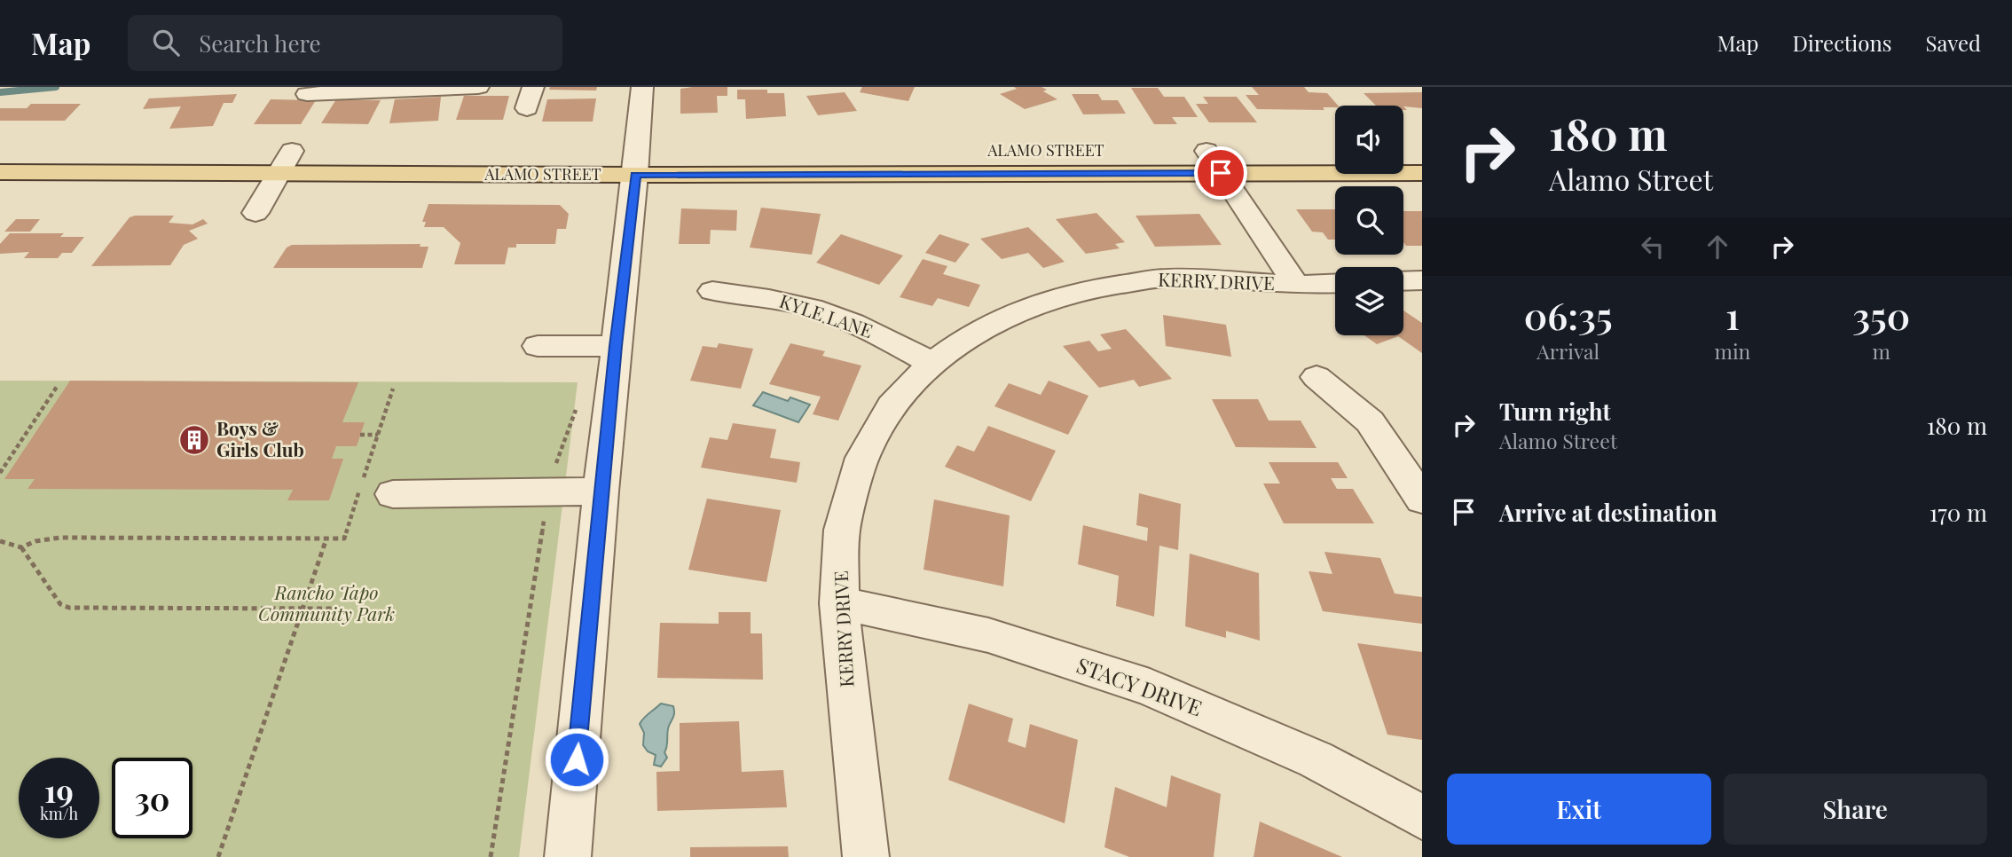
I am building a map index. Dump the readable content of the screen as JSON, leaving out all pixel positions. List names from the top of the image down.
{
  "streets": {
    "main road": ["ALAMO STREET"],
    "street": ["KERRY DRIVE", "KYLE LANE", "STACY DRIVE"]
  },
  "crossings": [
    ["KERRY DRIVE", "KYLE LANE"],
    ["KERRY DRIVE", "STACY DRIVE"]
  ],
  "parks": ["Rancho Tapo Community Park"],
  "places": {
    "building": ["Boys & Girls Club"]
  },
  "page": {
    "header": "Map",
    "search": "Search here",
    "nav": ["Map", "Directions", "Saved"],
    "turn": ["180 m", "Alamo Street"],
    "eta": [
      "06:35",
      "Arrival",
      "1",
      "min",
      "350",
      "m"
    ],
    "list": [
      {
        "name": "Turn right",
        "note": "Alamo Street",
        "value": "180 m"
      },
      {
        "name": "Arrive at destination",
        "value": "170 m"
      }
    ],
    "speed": "19 km/h",
    "limit": "30",
    "buttons": ["Exit", "Share"]
  }
}
